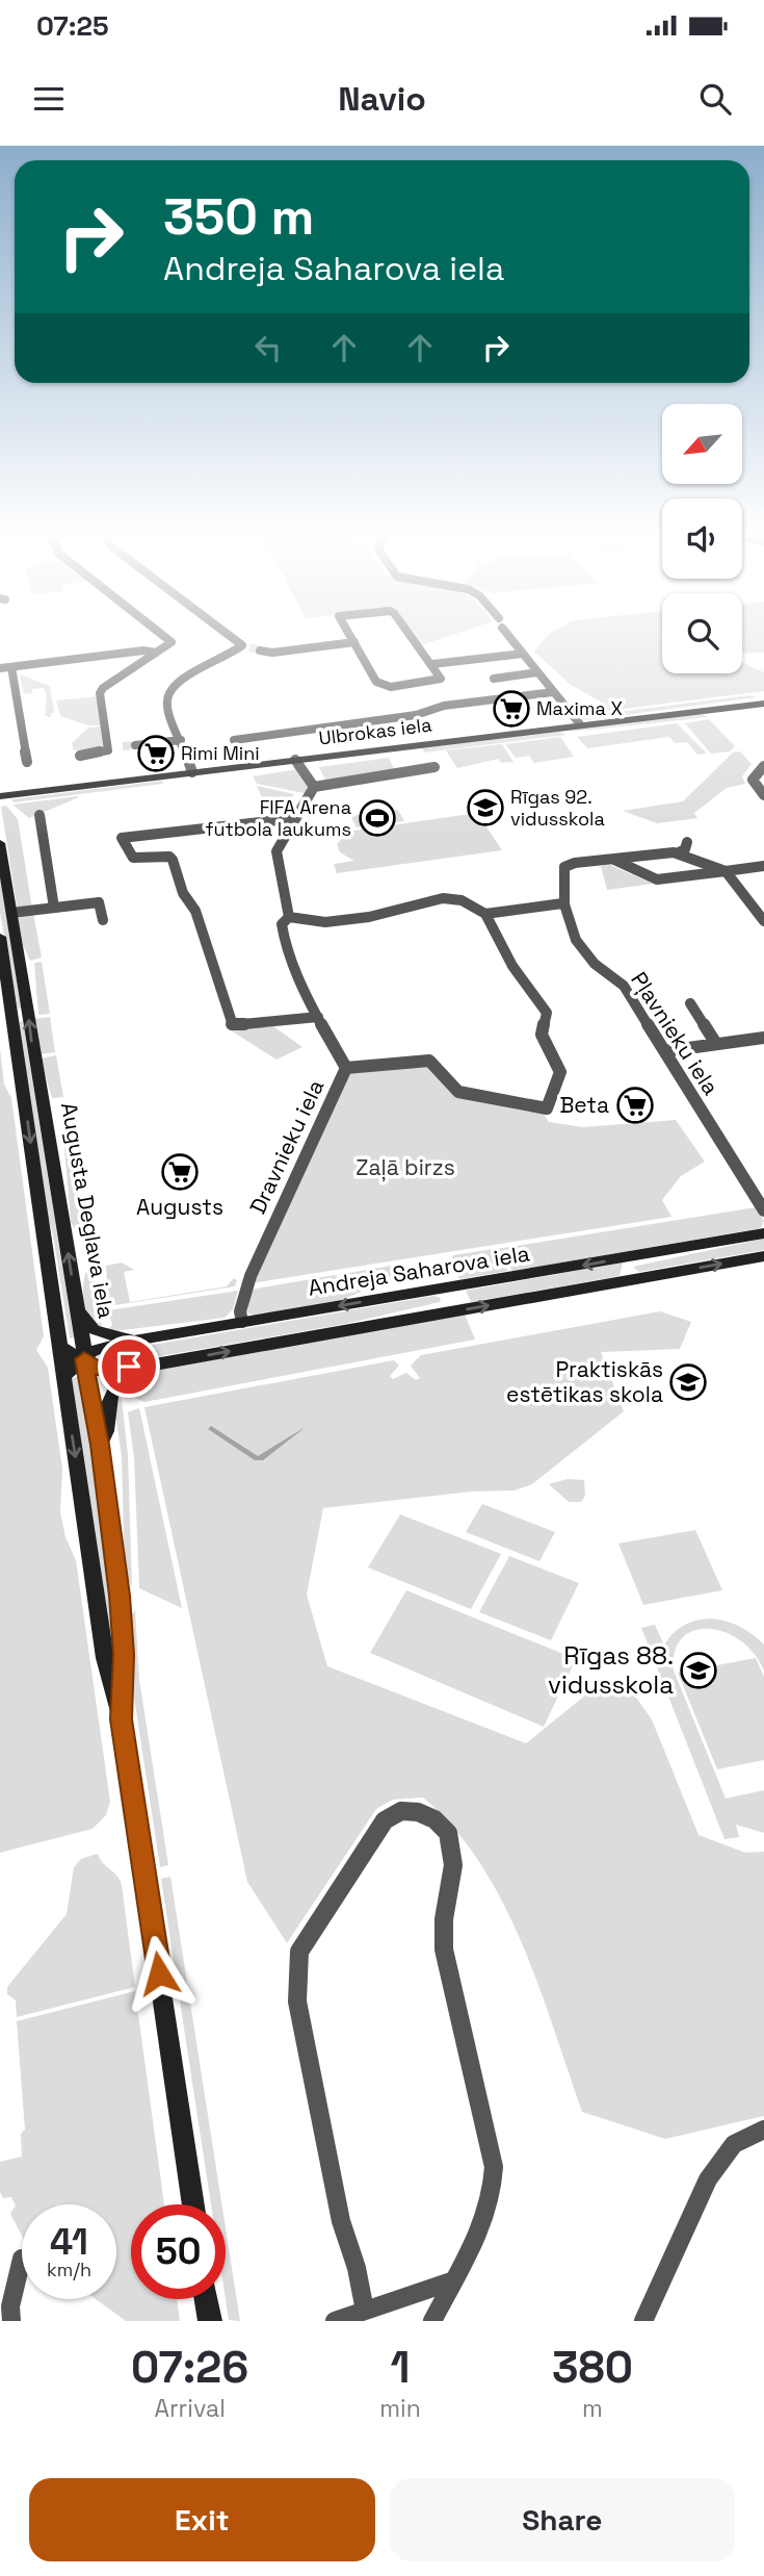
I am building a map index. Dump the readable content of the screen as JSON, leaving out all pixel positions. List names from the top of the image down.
{
  "streets": {
    "main road": ["Ulbrokas iela", "Augusta Deglava iela", "Andreja Saharova iela"],
    "street": ["Pļavnieku iela", "Dravnieku iela"]
  },
  "crossings": [
    ["Dravnieku iela", "Andreja Saharova iela"],
    ["Augusta Deglava iela", "Andreja Saharova iela"]
  ],
  "parks": ["Zaļā birzs"],
  "places": {
    "supermarket": [
      "Maxima X",
      "Rimi Mini",
      "Beta",
      "Augusts"
    ],
    "school or university": ["Rīgas 92. vidusskola", "Praktiskās estētikas skola", "Rīgas 88. vidusskola"],
    "sports": ["FIFA Arena futbola laukums"]
  },
  "north": "bottom left",
  "page": {
    "status": "07:25",
    "header": "Navio",
    "turn": ["350 m", "Andreja Saharova iela"],
    "speed": "41 km/h",
    "limit": "50",
    "eta": [
      "07:26",
      "Arrival",
      "1",
      "min",
      "380",
      "m"
    ],
    "buttons": ["Exit", "Share"]
  }
}
